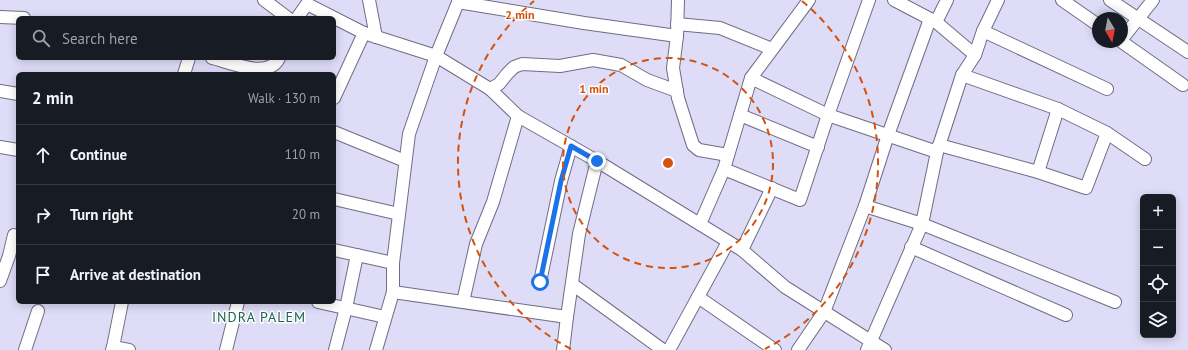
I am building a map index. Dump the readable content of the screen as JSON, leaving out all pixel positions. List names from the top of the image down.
{
  "districts": ["INDRA PALEM"],
  "north": "bottom",
  "page": {
    "search": "Search here",
    "heading": ["2 min", "Walk · 130 m"],
    "list": [
      ["Continue", "110 m"],
      ["Turn right", "20 m"],
      "Arrive at destination"
    ],
    "map_buttons": ["+", "−"]
  },
  "rings": ["2 min", "1 min"]
}
